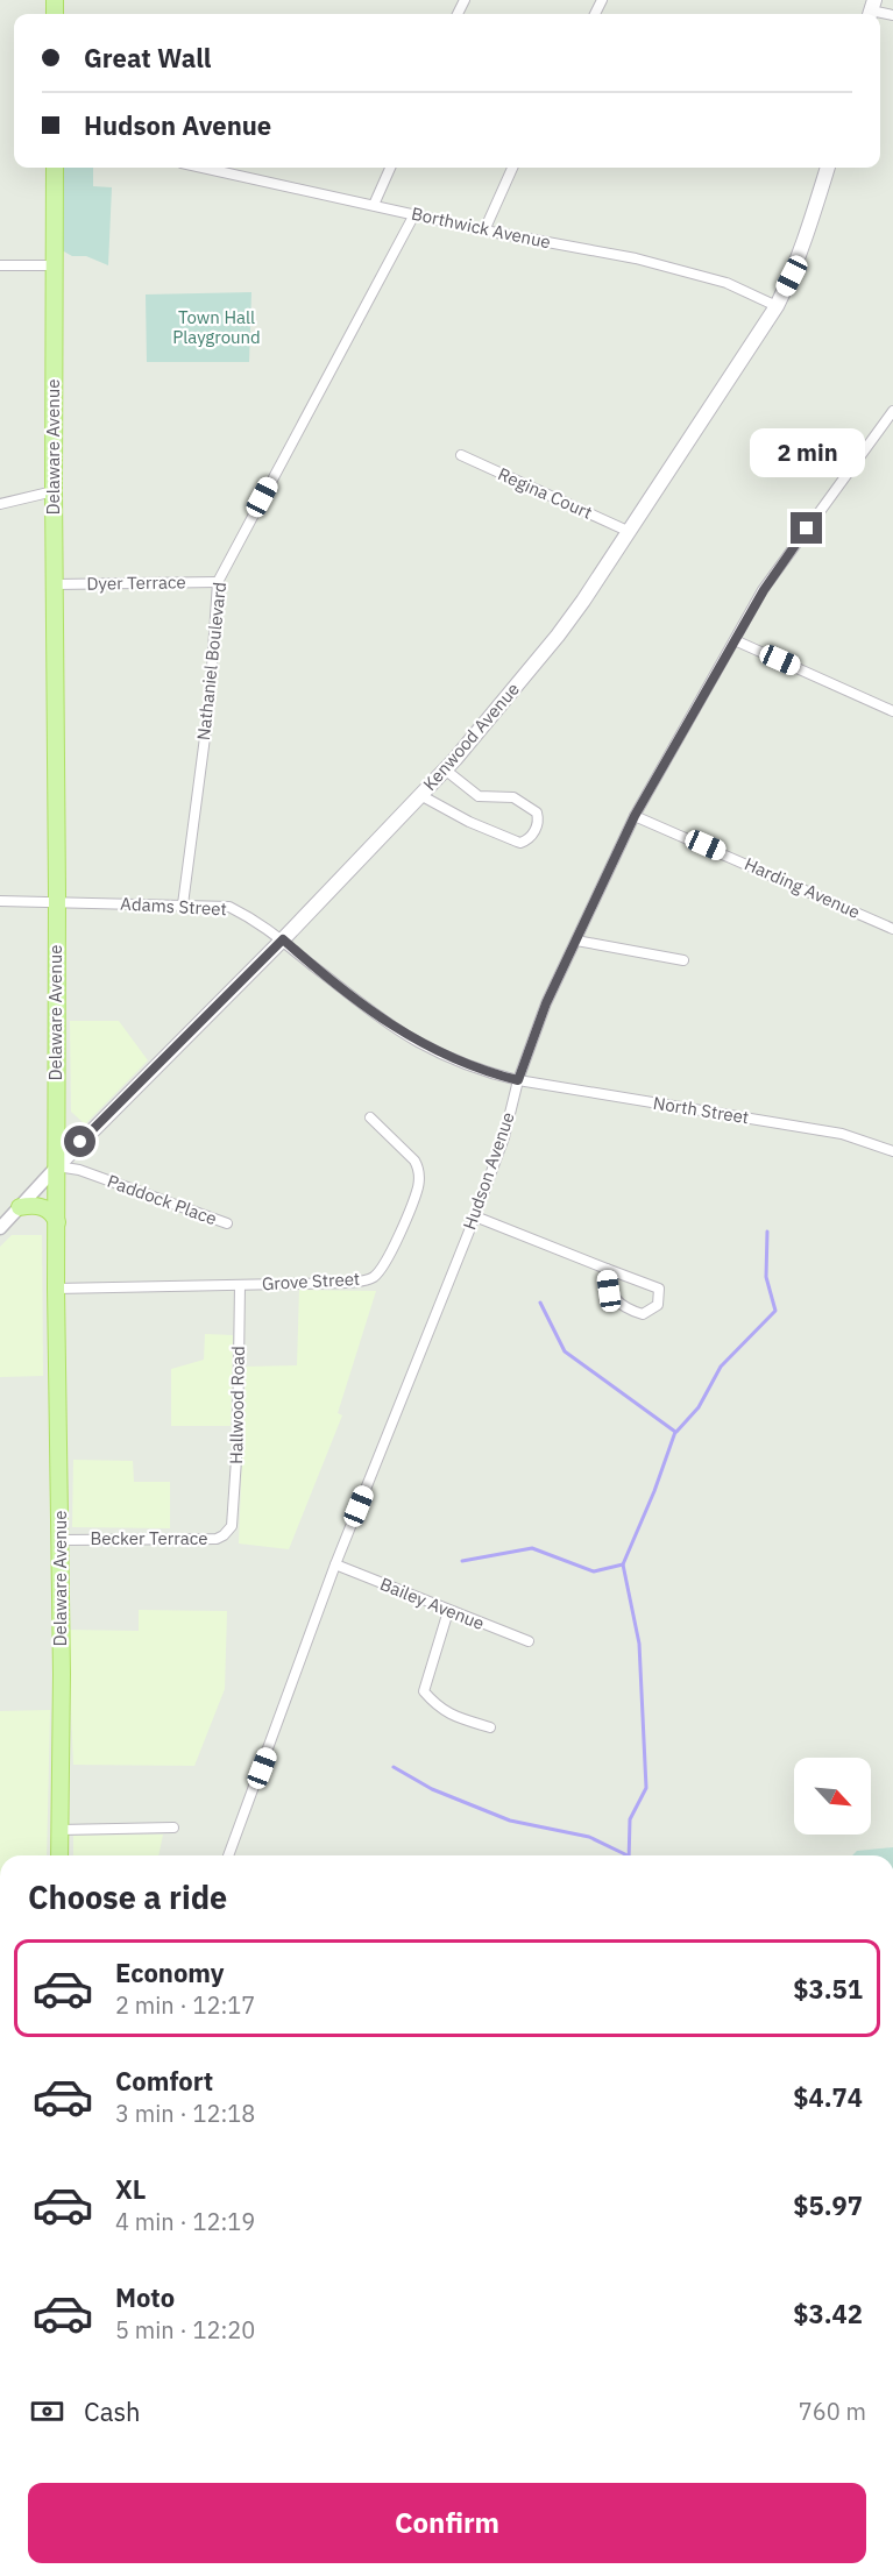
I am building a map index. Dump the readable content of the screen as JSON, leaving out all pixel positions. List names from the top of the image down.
{
  "streets": {
    "main road": ["Delaware Avenue", "Kenwood Avenue"],
    "street": [
      "Borthwick Avenue",
      "Regina Court",
      "Dyer Terrace",
      "Nathaniel Boulevard",
      "Harding Avenue",
      "Adams Street",
      "North Street",
      "Hudson Avenue",
      "Paddock Place",
      "Grove Street",
      "Hallwood Road",
      "Becker Terrace",
      "Bailey Avenue"
    ]
  },
  "crossings": [
    ["Borthwick Avenue", "Nathaniel Boulevard"],
    ["Borthwick Avenue", "Kenwood Avenue"],
    ["Delaware Avenue", "Dyer Terrace"],
    ["Delaware Avenue", "Kenwood Avenue"],
    ["Delaware Avenue", "Adams Street"],
    ["Delaware Avenue", "Paddock Place"],
    ["Delaware Avenue", "Grove Street"],
    ["Delaware Avenue", "Becker Terrace"],
    ["Regina Court", "Kenwood Avenue"],
    ["Dyer Terrace", "Nathaniel Boulevard"],
    ["Nathaniel Boulevard", "Adams Street"],
    ["Kenwood Avenue", "Adams Street"],
    ["Kenwood Avenue", "Paddock Place"],
    ["Harding Avenue", "Hudson Avenue"],
    ["Adams Street", "North Street"],
    ["North Street", "Hudson Avenue"],
    ["Hudson Avenue", "Bailey Avenue"],
    ["Grove Street", "Hallwood Road"],
    ["Hallwood Road", "Becker Terrace"]
  ],
  "parks": ["Town Hall Playground"],
  "north": "bottom right",
  "page": {
    "banner": ["Great Wall", "Hudson Avenue"],
    "bubble": "2 min",
    "heading": "Choose a ride",
    "list": [
      {
        "name": "Economy",
        "note": "2 min · 12:17",
        "value": "$3.51"
      },
      {
        "name": "Comfort",
        "note": "3 min · 12:18",
        "value": "$4.74"
      },
      {
        "name": "XL",
        "note": "4 min · 12:19",
        "value": "$5.97"
      },
      {
        "name": "Moto",
        "note": "5 min · 12:20",
        "value": "$3.42"
      }
    ],
    "pay": ["Cash", "760 m"],
    "buttons": "Confirm"
  }
}
